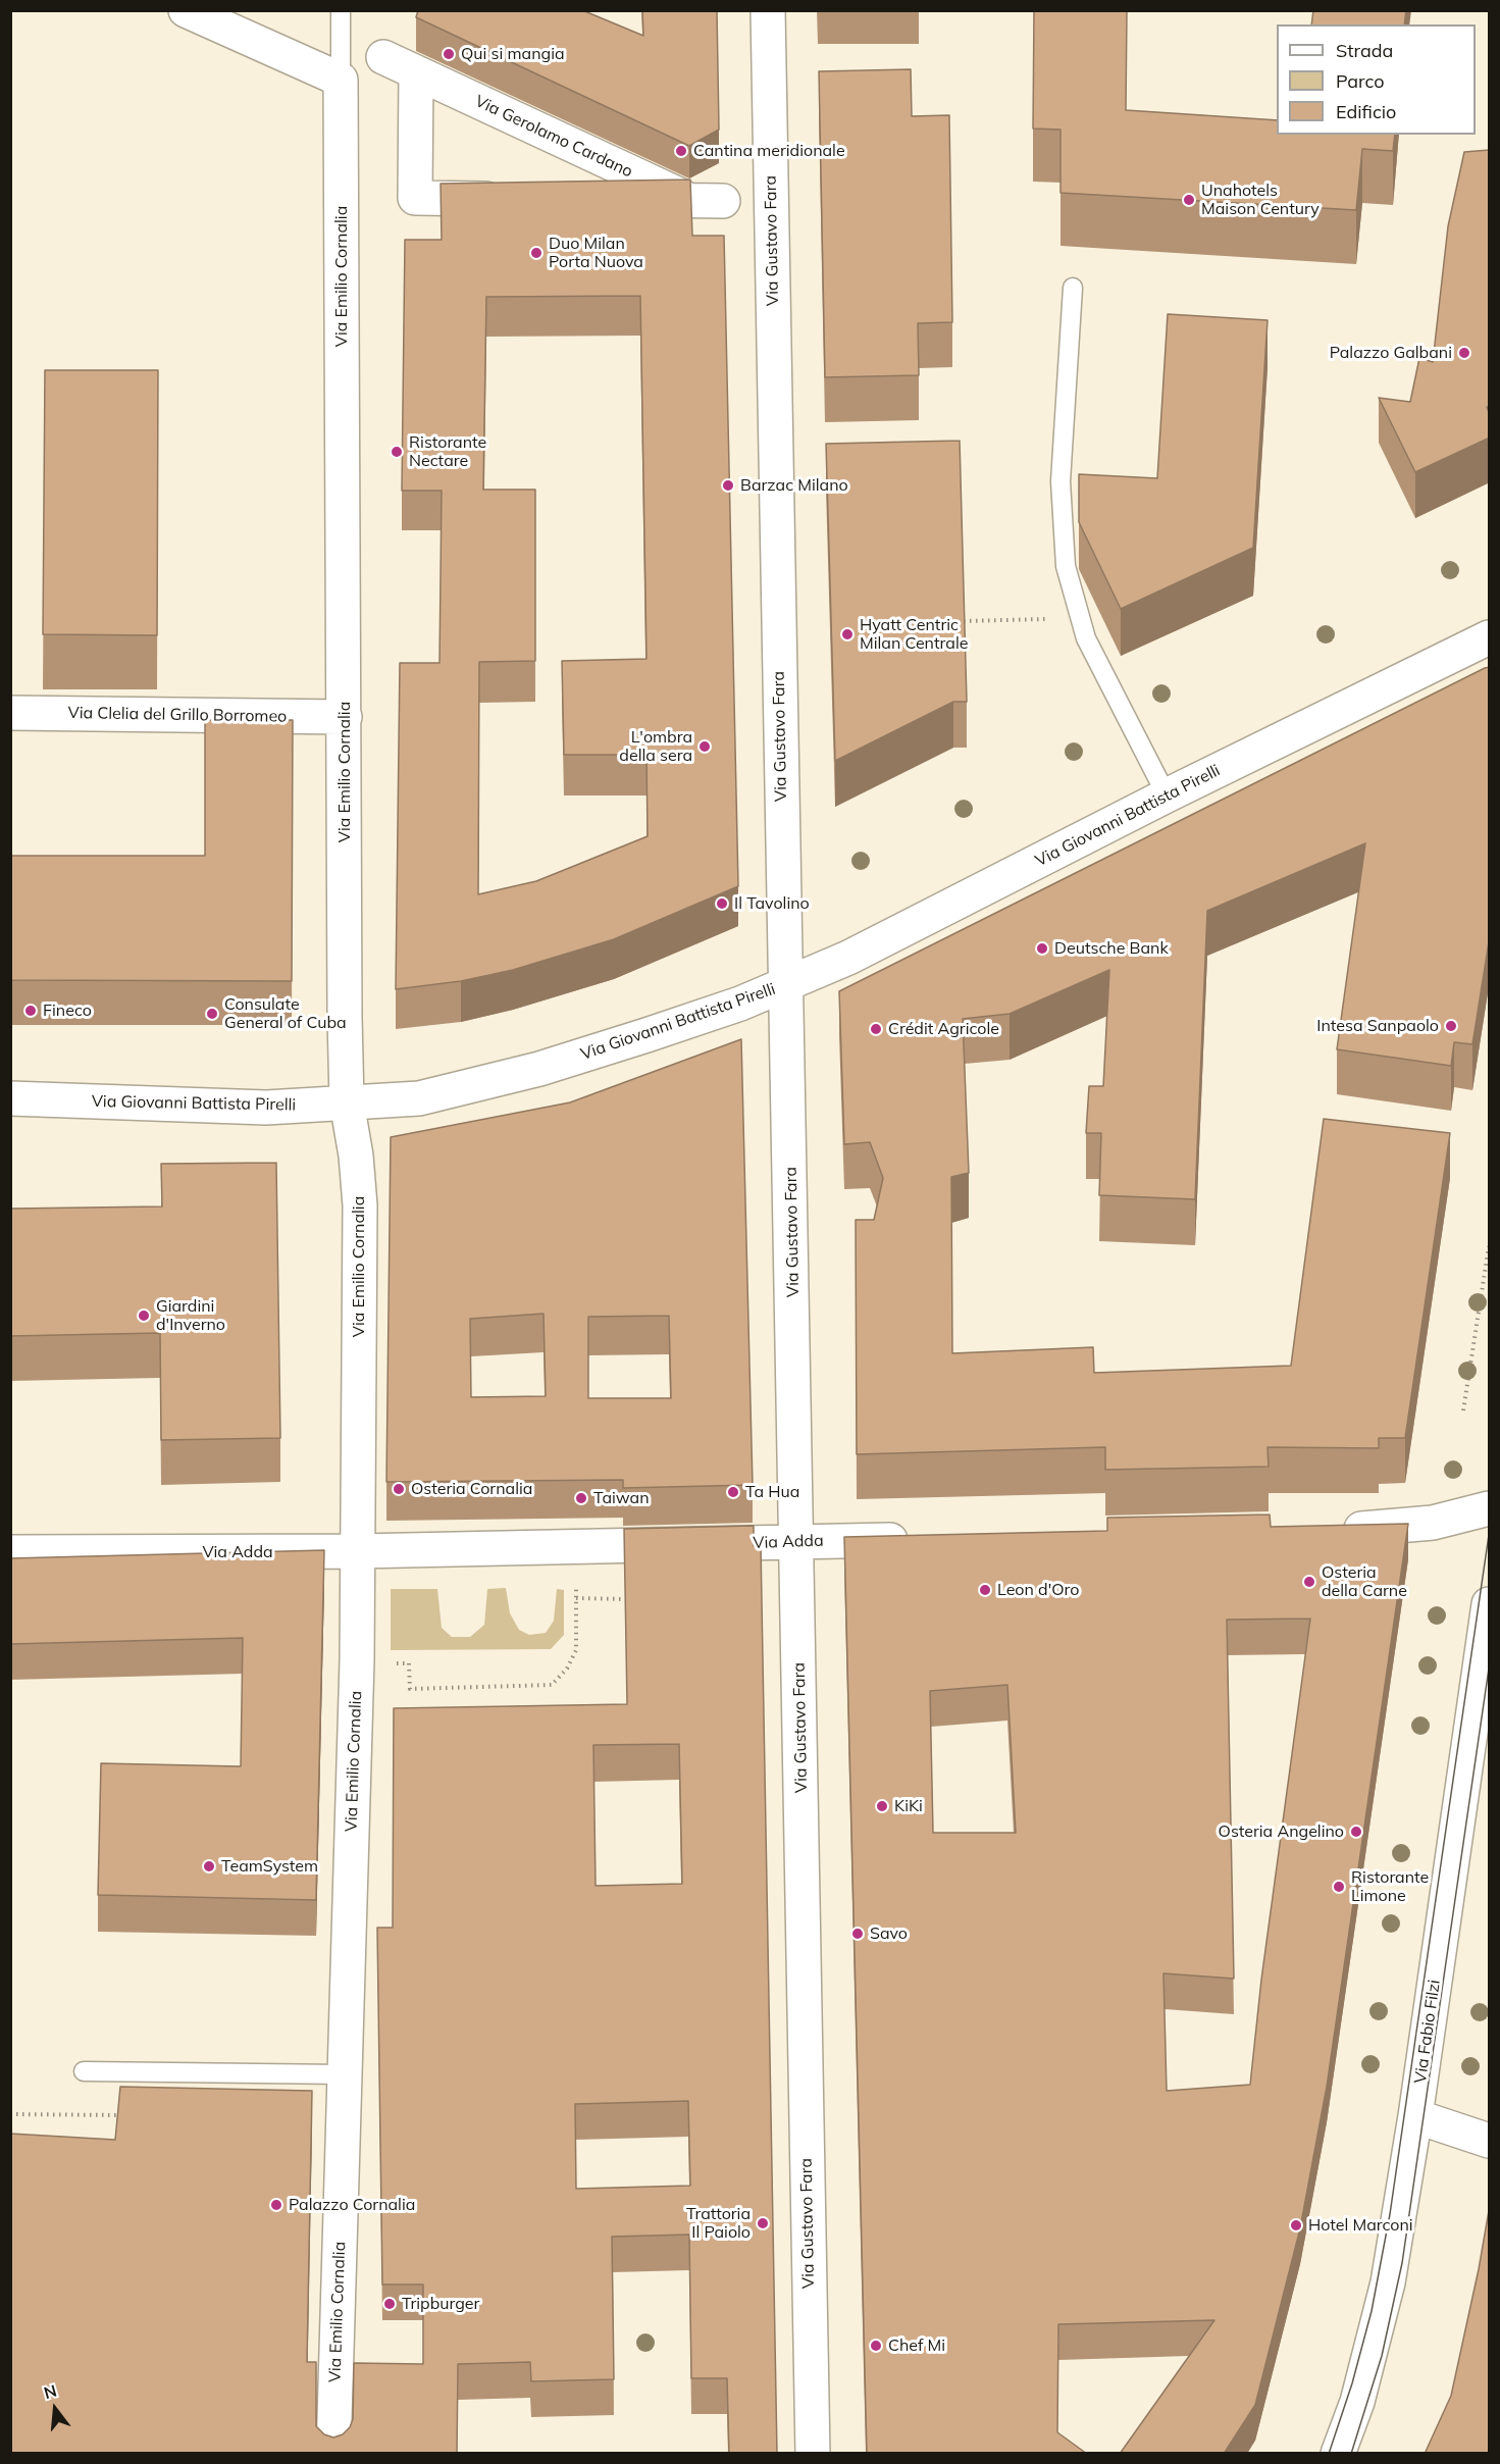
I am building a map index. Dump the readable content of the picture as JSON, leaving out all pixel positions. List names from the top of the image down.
{
  "streets": {
    "street": [
      "Via Gerolamo Cardano",
      "Via Gustavo Fara",
      "Via Emilio Cornalia",
      "Via Clelia del Grillo Borromeo",
      "Via Giovanni Battista Pirelli",
      "Via Adda",
      "Via Fabio Filzi"
    ]
  },
  "crossings": [
    ["Via Gustavo Fara", "Via Giovanni Battista Pirelli"],
    ["Via Gustavo Fara", "Via Adda"],
    ["Via Emilio Cornalia", "Via Clelia del Grillo Borromeo"],
    ["Via Emilio Cornalia", "Via Giovanni Battista Pirelli"],
    ["Via Emilio Cornalia", "Via Adda"]
  ],
  "places": [
    "Qui si mangia",
    "Cantina meridionale",
    "Unahotels Maison Century",
    "Duo Milan Porta Nuova",
    "Palazzo Galbani",
    "Ristorante Nectare",
    "Barzac Milano",
    "Hyatt Centric Milan Centrale",
    "L'ombra della sera",
    "Il Tavolino",
    "Deutsche Bank",
    "Fineco",
    "Consulate General of Cuba",
    "Intesa Sanpaolo",
    "Crédit Agricole",
    "Giardini d'Inverno",
    "Osteria Cornalia",
    "Ta Hua",
    "Taiwan",
    "Osteria della Carne",
    "Leon d'Oro",
    "KiKi",
    "Osteria Angelino",
    "TeamSystem",
    "Ristorante Limone",
    "Savo",
    "Palazzo Cornalia",
    "Trattoria Il Paiolo",
    "Hotel Marconi",
    "Tripburger",
    "Chef Mi"
  ],
  "legend": ["Strada", "Parco", "Edificio"],
  "north": "top"
}
